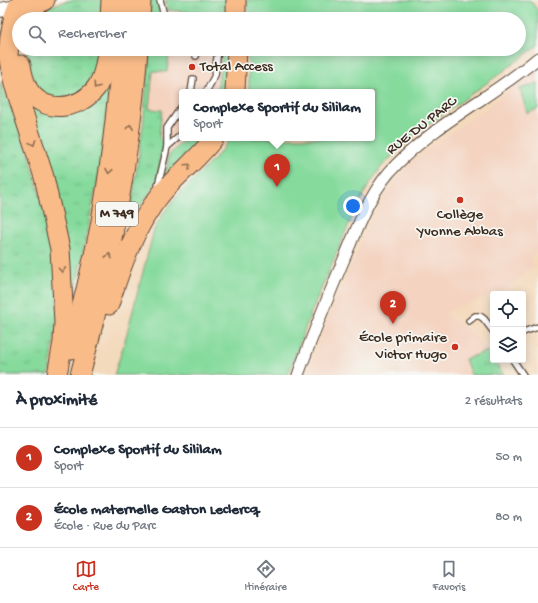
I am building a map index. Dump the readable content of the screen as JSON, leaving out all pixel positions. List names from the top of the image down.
{
  "streets": {
    "highway": ["M 749"],
    "street": ["RUE DU PARC"]
  },
  "places": ["Total Access", "Collège Yvonne Abbas", "École primaire Victor Hugo"],
  "page": {
    "search": "Rechercher",
    "popup": ["Complexe Sportif du Sililam", "Sport"],
    "pins": ["1", "2"],
    "heading": ["À proximité", "2 résultats"],
    "list": [
      {
        "mark": "1",
        "name": "Complexe Sportif du Sililam",
        "note": "Sport",
        "value": "50 m"
      },
      {
        "mark": "2",
        "name": "École maternelle Gaston Leclercq",
        "note": "École · Rue du Parc",
        "value": "80 m"
      }
    ],
    "nav": ["Carte", "Itinéraire", "Favoris"]
  }
}
